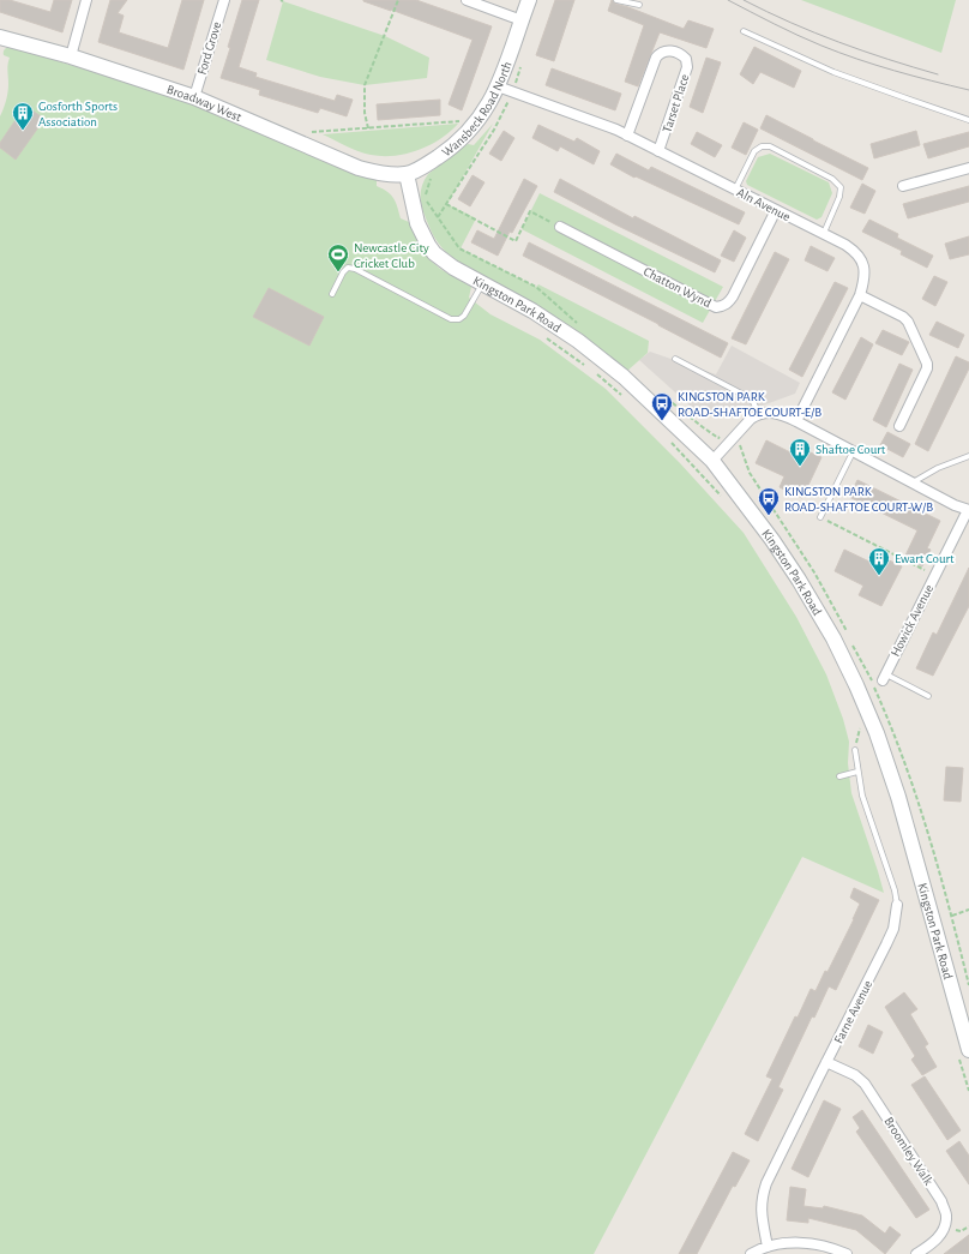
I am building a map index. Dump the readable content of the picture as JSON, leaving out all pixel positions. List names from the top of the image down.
{
  "streets": {
    "street": [
      "Ford Grove",
      "Broadway West",
      "Tarset Place",
      "Wansbeck Road North",
      "Aln Avenue",
      "Chatton Wynd",
      "Kingston Park Road",
      "Howick Avenue",
      "Farne Avenue",
      "Broomley Walk"
    ]
  },
  "crossings": [
    ["Ford Grove", "Broadway West"],
    ["Broadway West", "Wansbeck Road North"],
    ["Broadway West", "Kingston Park Road"],
    ["Tarset Place", "Aln Avenue"],
    ["Wansbeck Road North", "Aln Avenue"],
    ["Wansbeck Road North", "Kingston Park Road"],
    ["Aln Avenue", "Chatton Wynd"],
    ["Farne Avenue", "Broomley Walk"]
  ],
  "places": {
    "building": ["Gosforth Sports Association", "Shaftoe Court", "Ewart Court"],
    "sports": ["Newcastle City Cricket Club"],
    "bus stop": ["KINGSTON PARK ROAD-SHAFTOE COURT-E/B", "KINGSTON PARK ROAD-SHAFTOE COURT-W/B"]
  }
}
